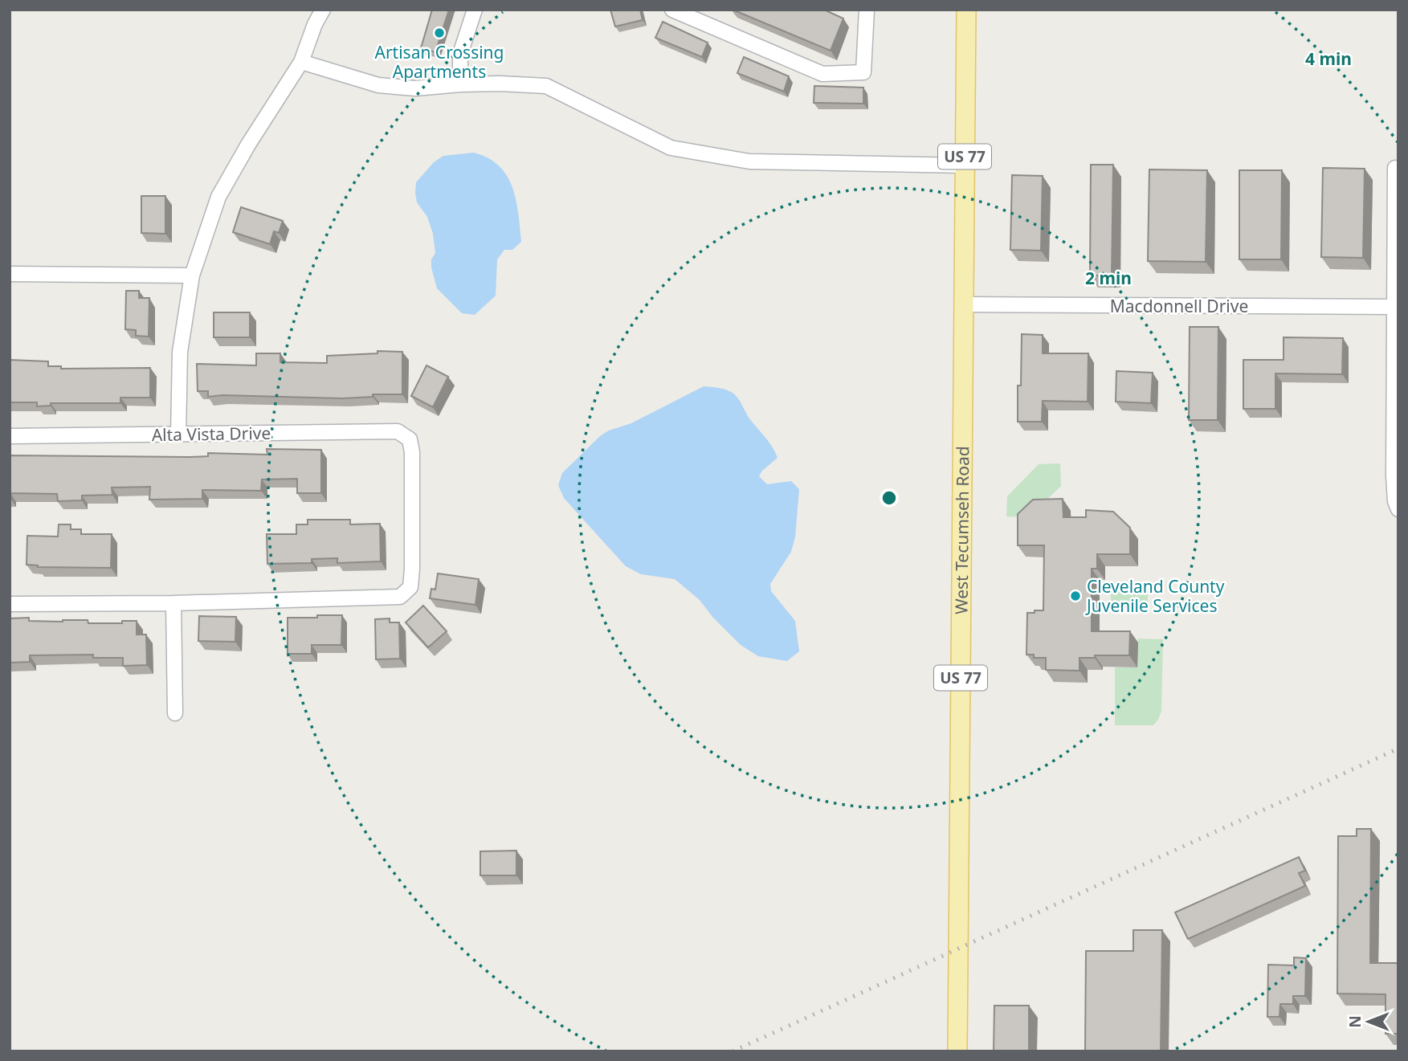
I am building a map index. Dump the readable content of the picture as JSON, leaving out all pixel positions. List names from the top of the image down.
{
  "streets": {
    "main road": ["US 77", "West Tecumseh Road"],
    "street": ["Macdonnell Drive", "Alta Vista Drive"]
  },
  "crossings": [
    ["Macdonnell Drive", "West Tecumseh Road"]
  ],
  "places": ["Artisan Crossing Apartments", "Cleveland County Juvenile Services"],
  "north": "left",
  "rings": ["4 min", "2 min"]
}
